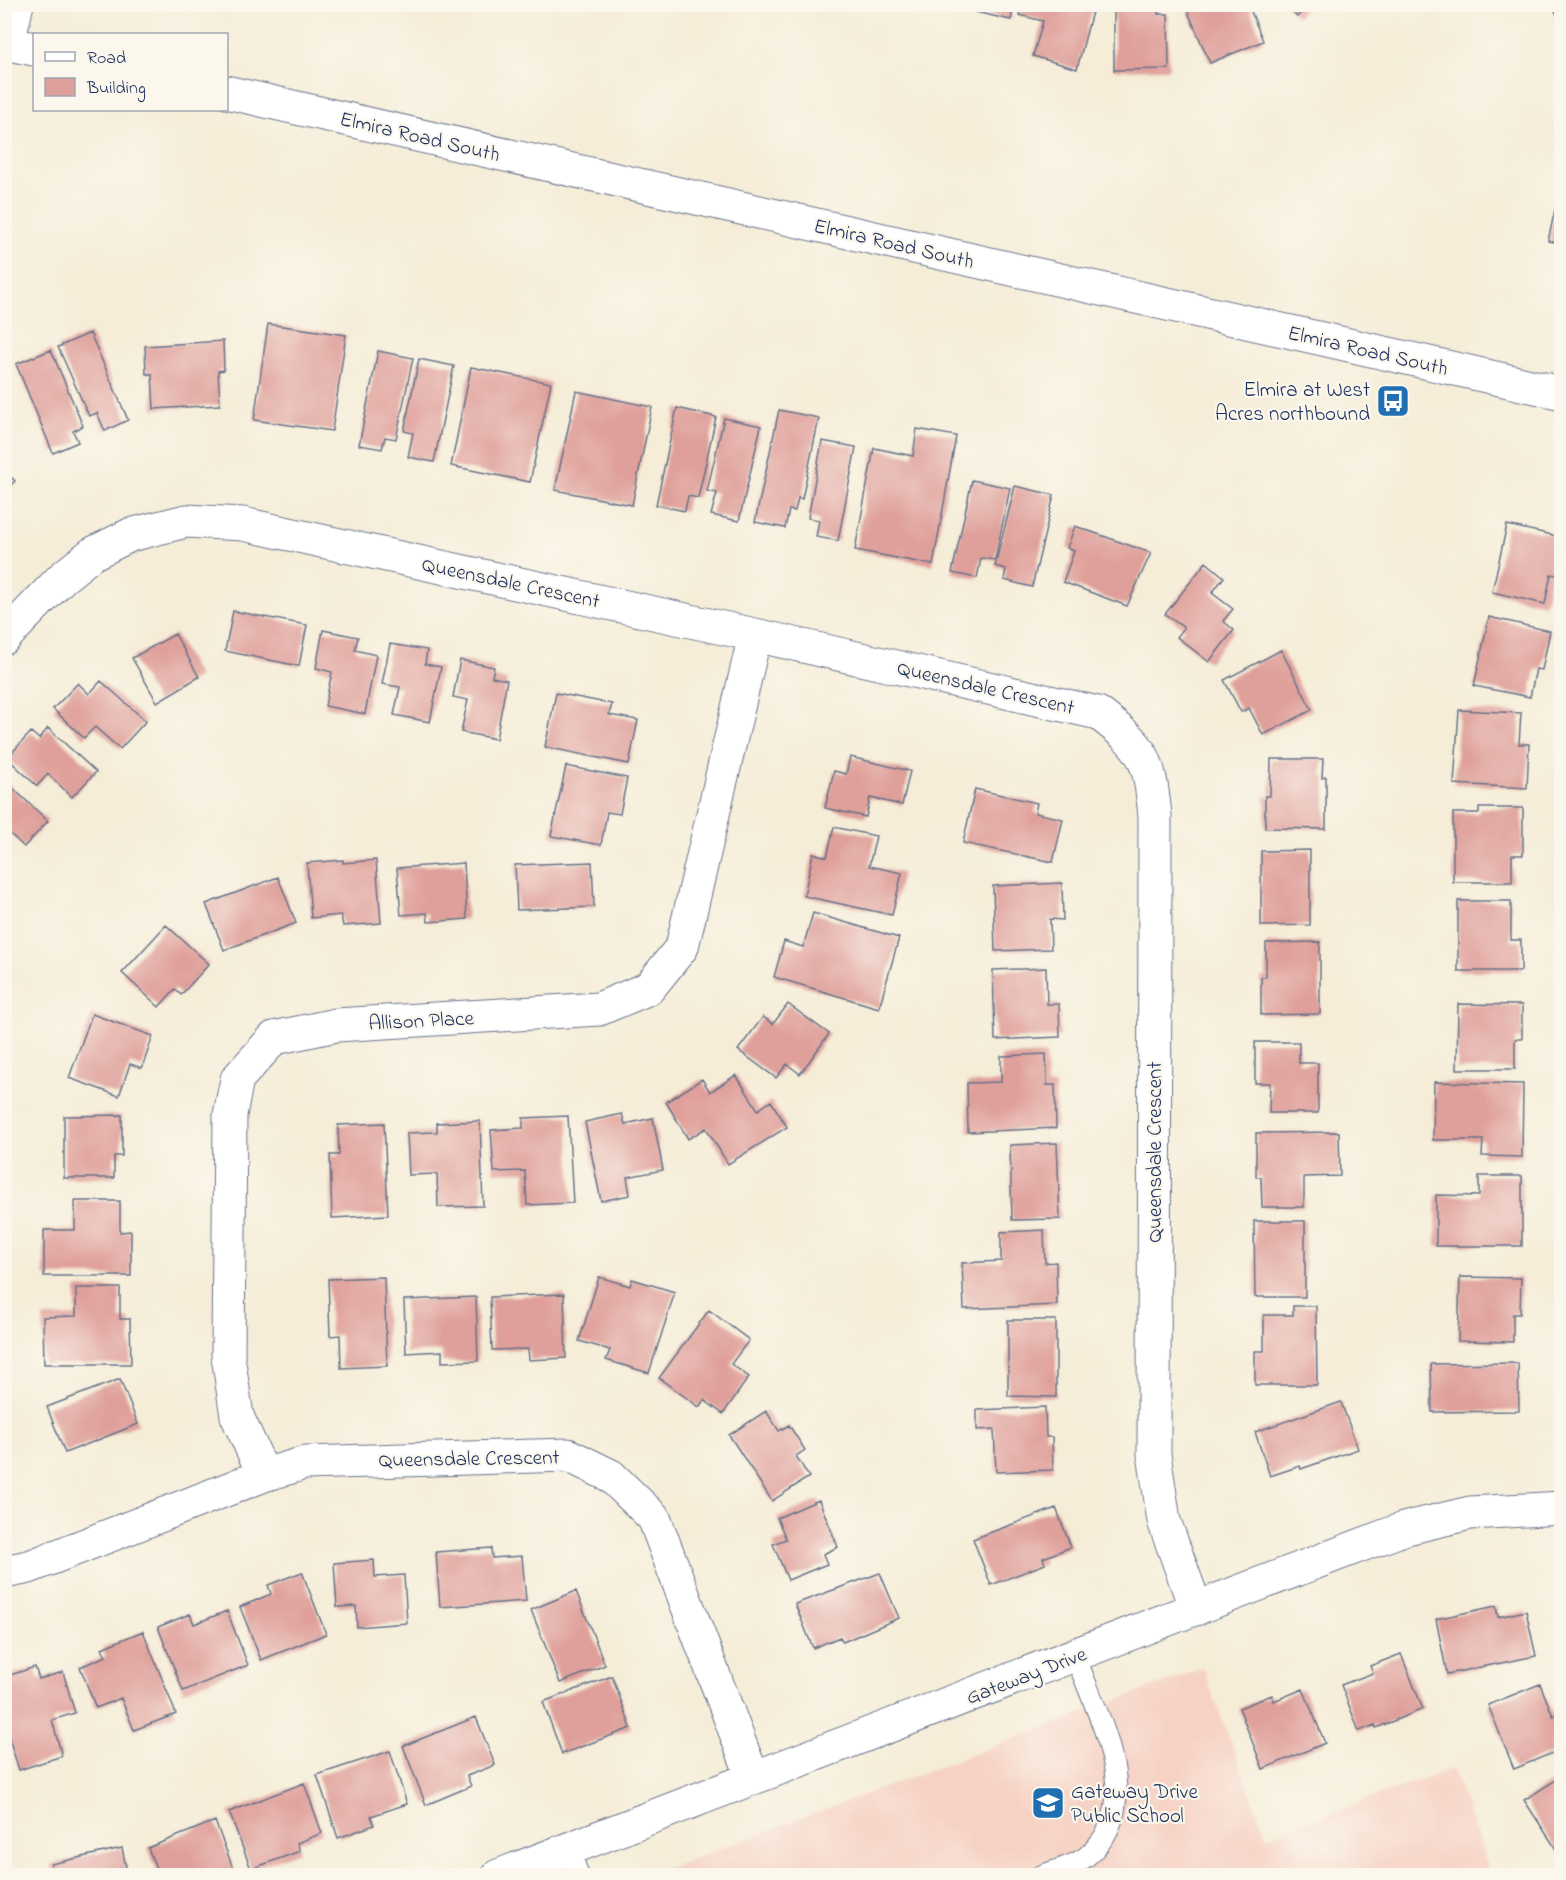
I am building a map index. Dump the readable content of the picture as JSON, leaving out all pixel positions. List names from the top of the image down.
{
  "streets": {
    "street": [
      "Elmira Road South",
      "Queensdale Crescent",
      "Allison Place",
      "Gateway Drive"
    ]
  },
  "crossings": [
    ["Queensdale Crescent", "Allison Place"],
    ["Queensdale Crescent", "Gateway Drive"]
  ],
  "places": {
    "bus stop": ["Elmira at West Acres northbound"],
    "school or university": ["Gateway Drive Public School"]
  },
  "legend": ["Road", "Building"]
}
